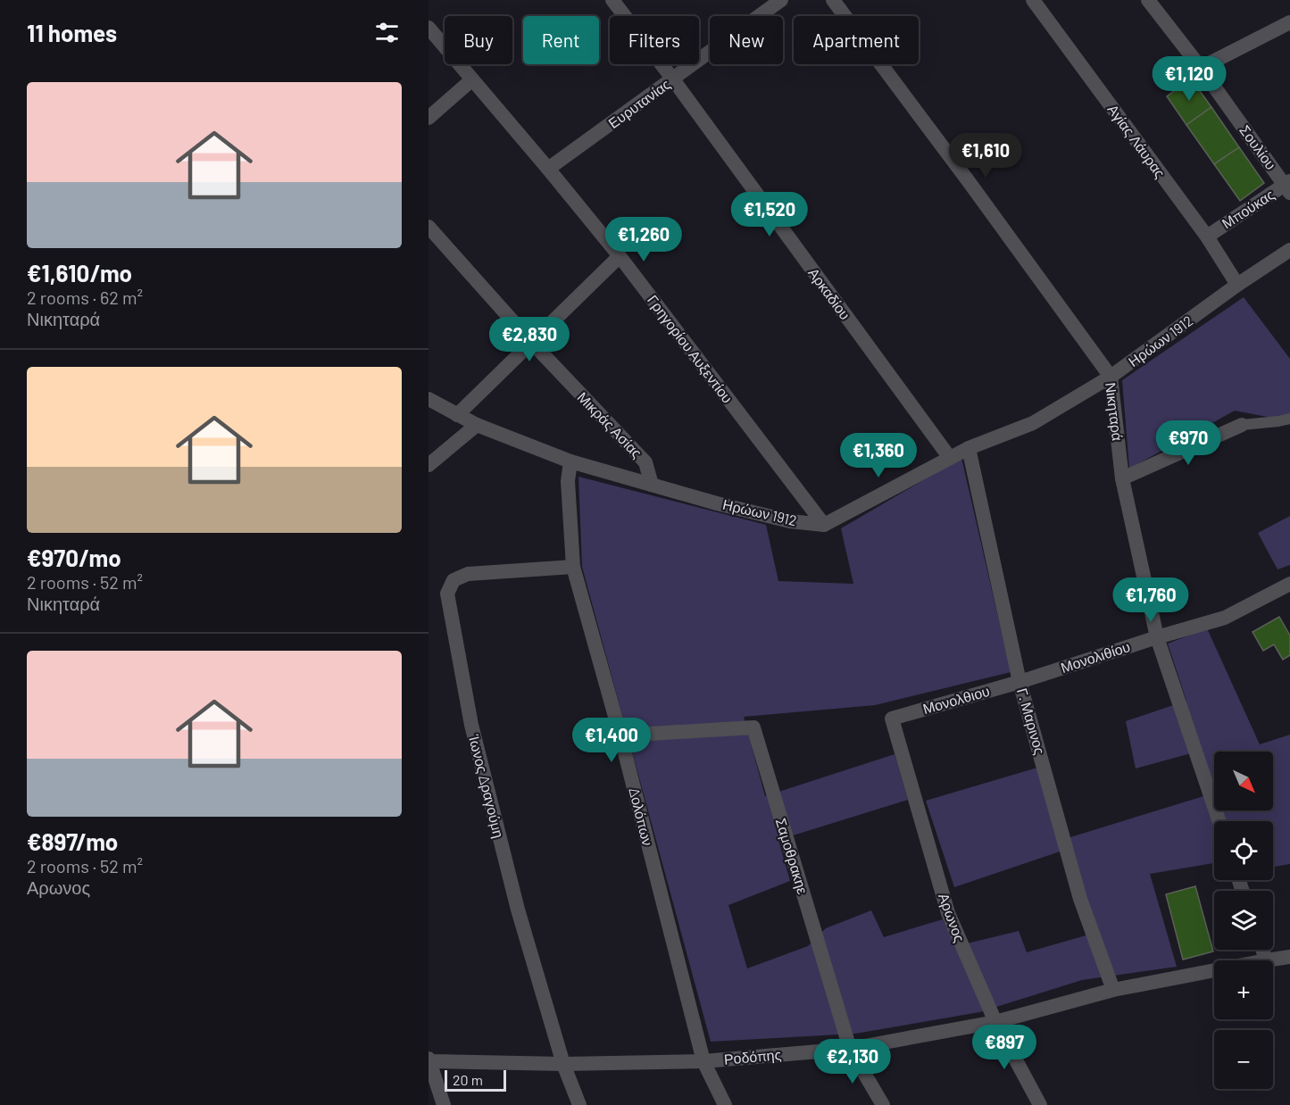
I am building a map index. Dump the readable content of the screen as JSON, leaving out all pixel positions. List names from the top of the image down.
{
  "streets": {
    "street": [
      "Ευρυτανίας",
      "Αγίας Λάυρας",
      "Σουλίου",
      "Μπούκας",
      "Αρκαδίου",
      "Ηρώων 1912",
      "Γρηγορίου Αυξεντίου",
      "Νικηταρά",
      "Μικράς Ασίας",
      "Μονολιθίου",
      "Μονολθιου",
      "Γ. Μαρινος",
      "Ίωνος Δραγούμη",
      "Δολόπων",
      "Σαμοθρακηε",
      "Αρωνος",
      "Ροδόπης"
    ]
  },
  "crossings": [
    ["Ευρυτανίας", "Αρκαδίου"],
    ["Ευρυτανίας", "Γρηγορίου Αυξεντίου"],
    ["Αγίας Λάυρας", "Μπούκας"],
    ["Αγίας Λάυρας", "Ηρώων 1912"],
    ["Σουλίου", "Μπούκας"],
    ["Αρκαδίου", "Ηρώων 1912"],
    ["Ηρώων 1912", "Γρηγορίου Αυξεντίου"],
    ["Ηρώων 1912", "Νικηταρά"],
    ["Ηρώων 1912", "Μικράς Ασίας"],
    ["Ηρώων 1912", "Γ. Μαρινος"],
    ["Ηρώων 1912", "Δολόπων"],
    ["Νικηταρά", "Μονολιθίου"],
    ["Μονολιθίου", "Μονολθιου"],
    ["Μονολιθίου", "Γ. Μαρινος"],
    ["Μονολθιου", "Γ. Μαρινος"],
    ["Μονολθιου", "Αρωνος"],
    ["Γ. Μαρινος", "Ροδόπης"],
    ["Ίωνος Δραγούμη", "Δολόπων"],
    ["Ίωνος Δραγούμη", "Ροδόπης"],
    ["Δολόπων", "Σαμοθρακηε"],
    ["Δολόπων", "Ροδόπης"],
    ["Σαμοθρακηε", "Ροδόπης"],
    ["Αρωνος", "Ροδόπης"]
  ],
  "scale_bar": "20 m",
  "north": "bottom right",
  "page": {
    "heading": "11 homes",
    "chip": [
      "Buy",
      "Rent",
      "Filters",
      "New",
      "Apartment"
    ],
    "price": [
      "€1,120",
      "€1,610",
      "€1,520",
      "€1,260",
      "€2,830",
      "€970",
      "€1,360",
      "€1,760",
      "€1,400",
      "€897",
      "€2,130"
    ],
    "list": [
      {
        "name": "€1,610/mo",
        "note": "2 rooms · 62 m² · Νικηταρά"
      },
      {
        "name": "€970/mo",
        "note": "2 rooms · 52 m² · Νικηταρά"
      },
      {
        "name": "€897/mo",
        "note": "2 rooms · 52 m² · Αρωνος"
      }
    ],
    "map_buttons": ["+", "−"],
    "scale": "20 m"
  }
}
